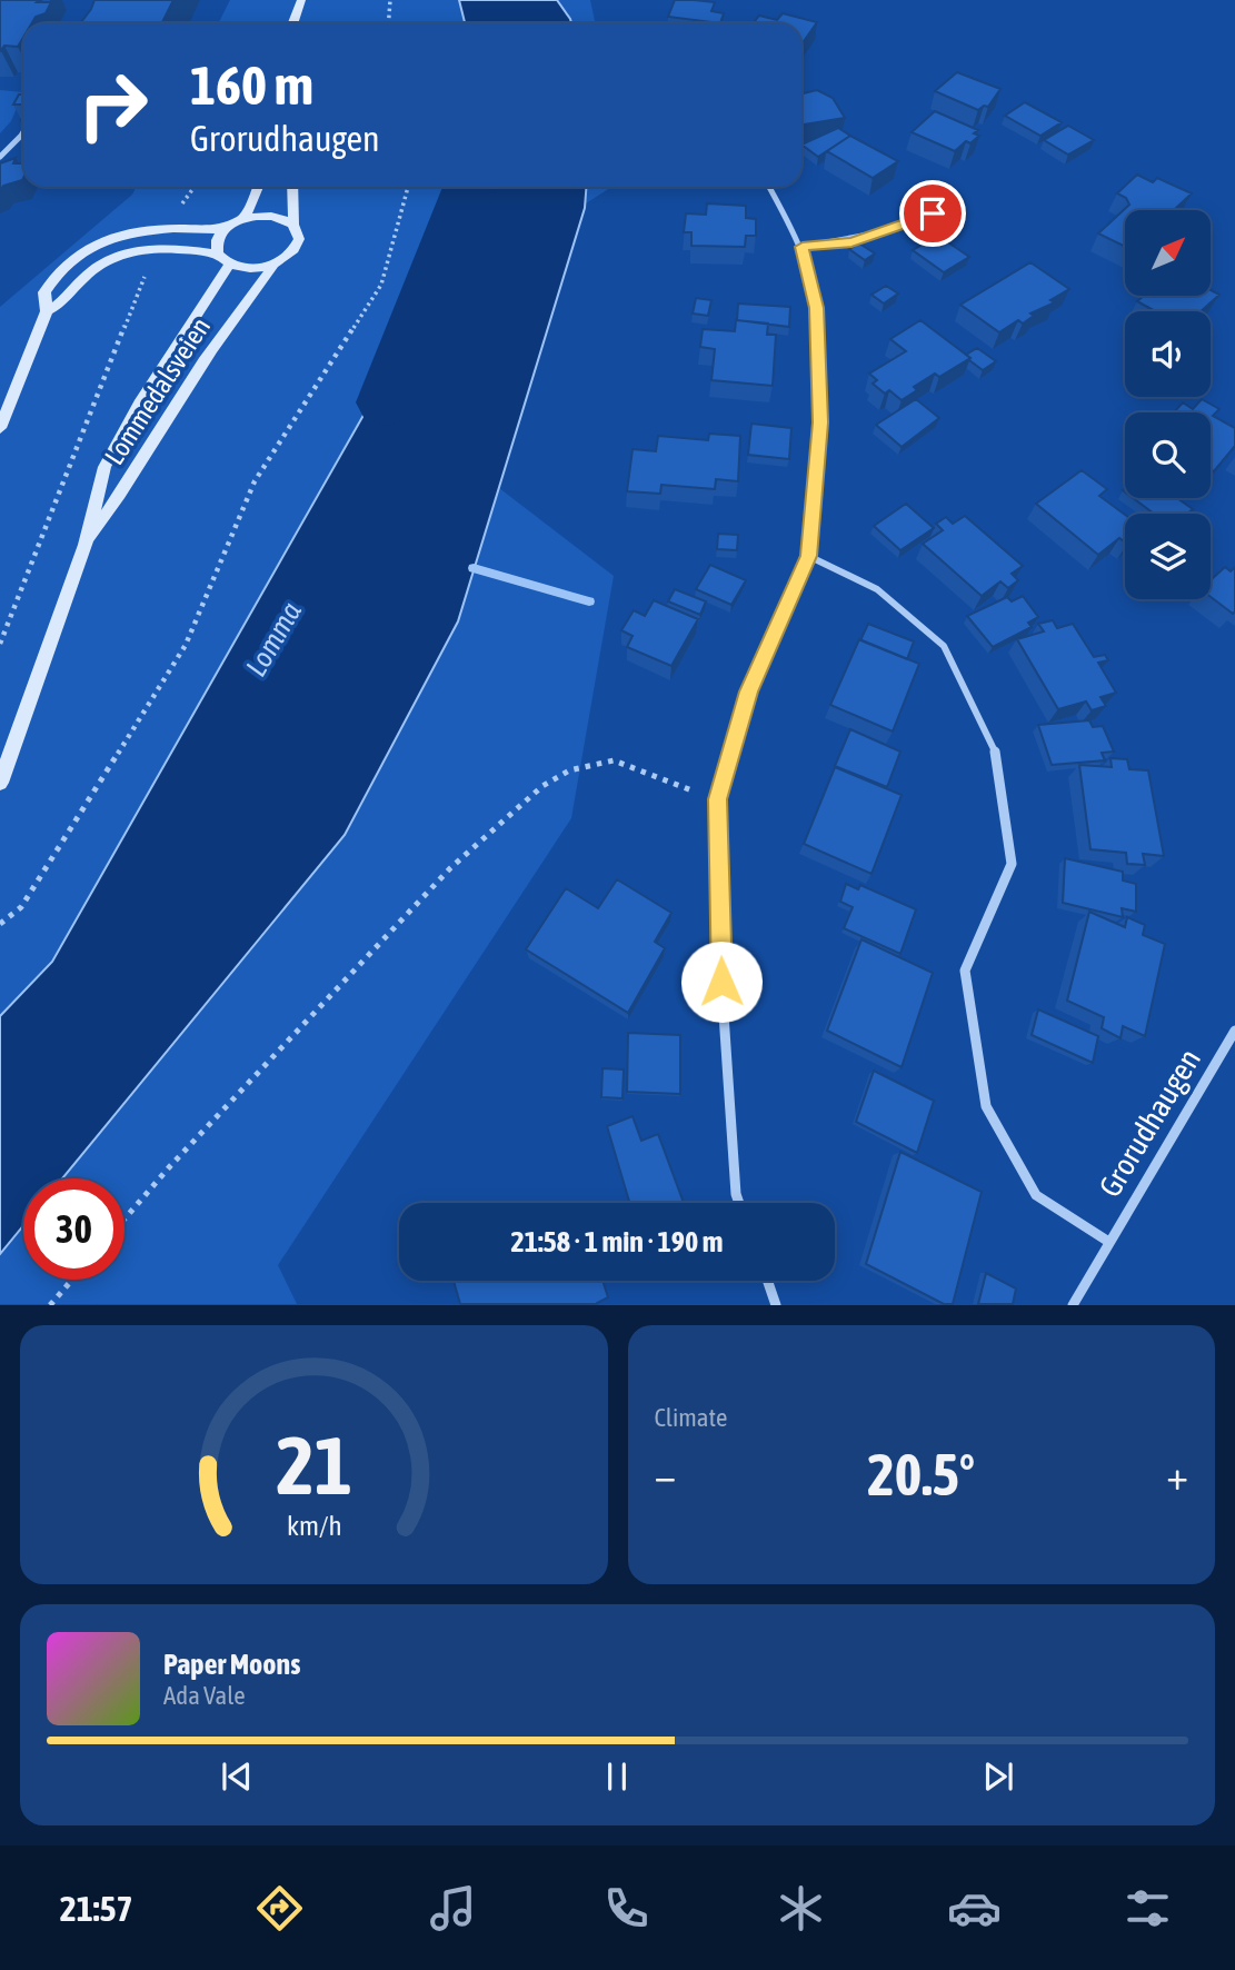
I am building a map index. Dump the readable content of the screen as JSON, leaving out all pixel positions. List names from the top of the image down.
{
  "streets": {
    "main road": ["Lommedalsveien"],
    "street": ["Grorudhaugen"]
  },
  "water": ["Lomma"],
  "north": "top right",
  "page": {
    "turn": ["160 m", "Grorudhaugen"],
    "limit": "30",
    "trip": "21:58 · 1 min · 190 m",
    "tile": "Climate",
    "heat": ["−", "20.5°", "+"],
    "song": ["Paper Moons", "Ada Vale"],
    "tabs": "21:57",
    "gauge": ["21", "km/h"]
  }
}
